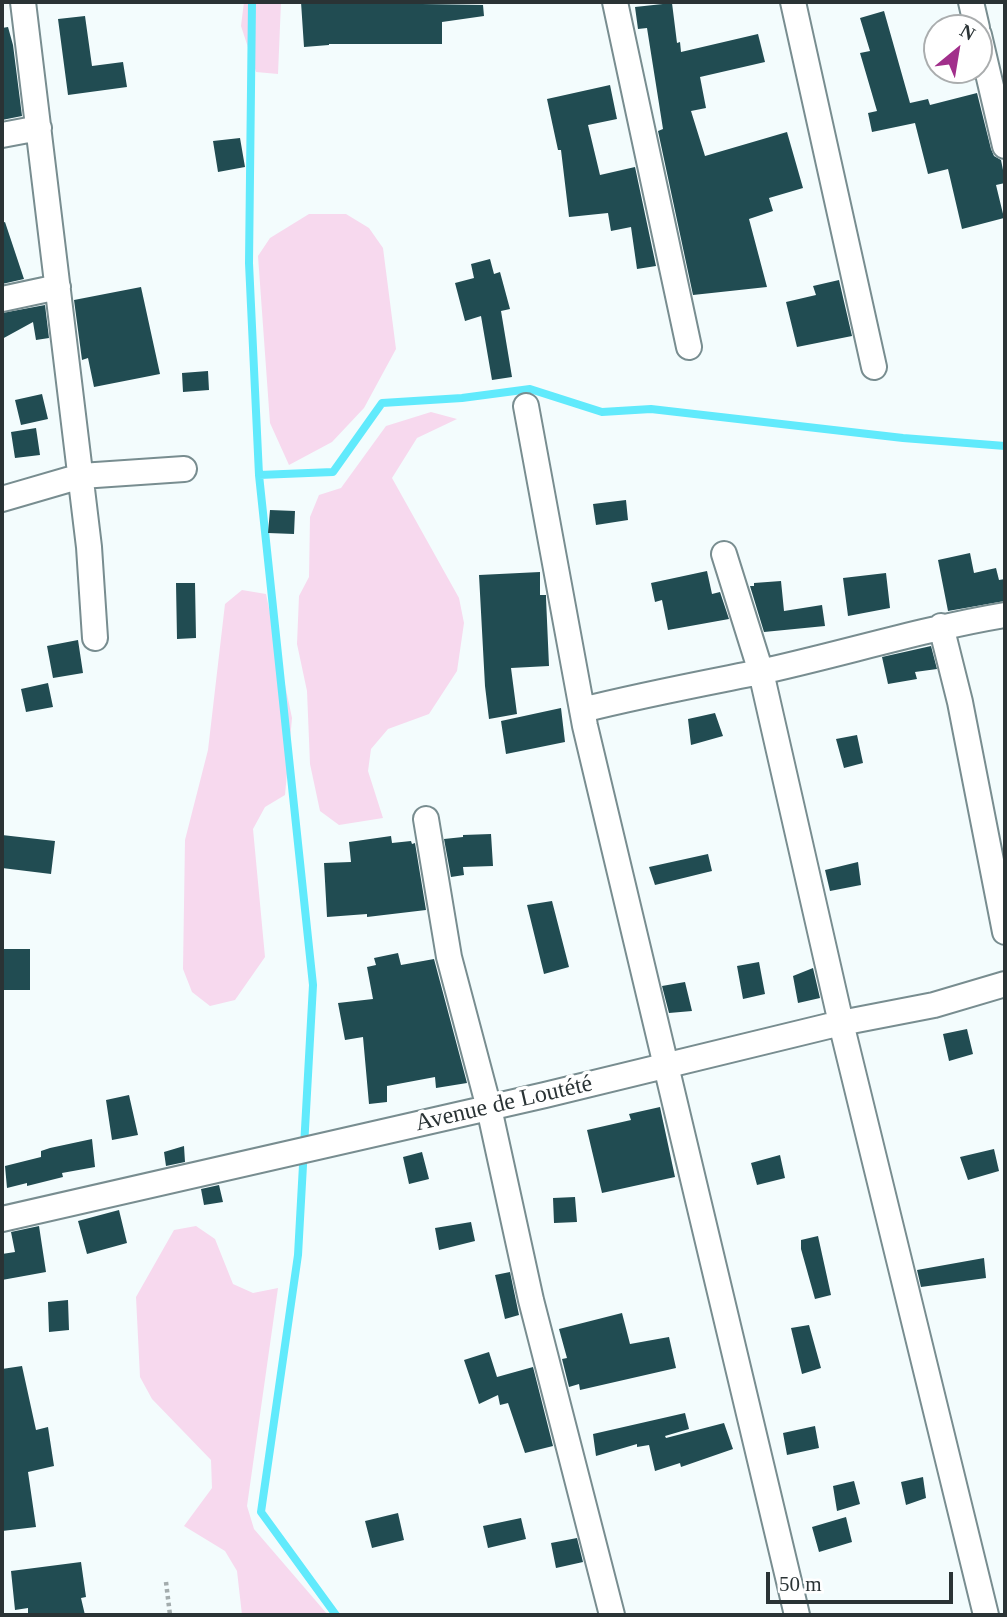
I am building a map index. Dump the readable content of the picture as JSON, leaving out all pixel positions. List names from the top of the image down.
{
  "streets": {
    "street": ["Avenue de Loutété"]
  },
  "scale_bar": "50 m",
  "north": "top right"
}
